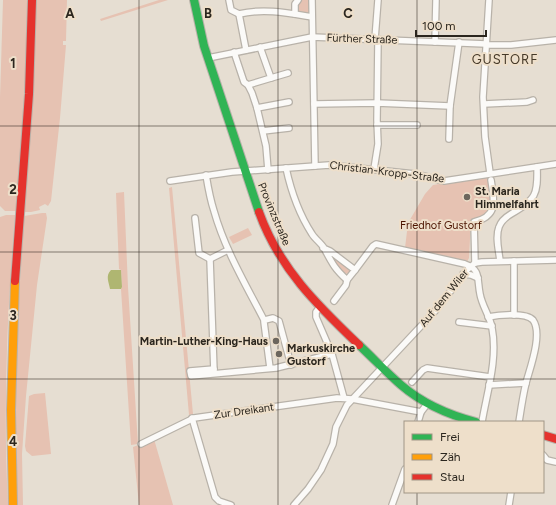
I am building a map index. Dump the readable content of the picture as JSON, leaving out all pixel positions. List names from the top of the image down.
{
  "streets": {
    "street": [
      "Fürther Straße",
      "Christian-Kropp-Straße",
      "Provinzstraße",
      "Auf dem Wiler",
      "Zur Dreikant"
    ]
  },
  "crossings": [
    ["Fürther Straße", "Provinzstraße"],
    ["Christian-Kropp-Straße", "Provinzstraße"],
    ["Provinzstraße", "Auf dem Wiler"],
    ["Auf dem Wiler", "Zur Dreikant"]
  ],
  "districts": ["GUSTORF"],
  "parks": ["Friedhof Gustorf"],
  "places": ["St. Maria Himmelfahrt", "Martin-Luther-King-Haus", "Markuskirche Gustorf"],
  "legend": ["Frei", "Zäh", "Stau"],
  "scale_bar": "100 m",
  "grid": {
    "columns": ["A", "B", "C"],
    "rows": [
      "1",
      "2",
      "3",
      "4"
    ]
  }
}
